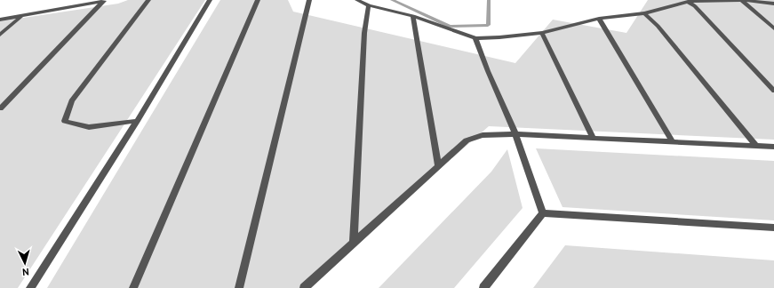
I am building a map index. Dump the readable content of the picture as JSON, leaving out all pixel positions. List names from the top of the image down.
{
  "north": "bottom"
}
